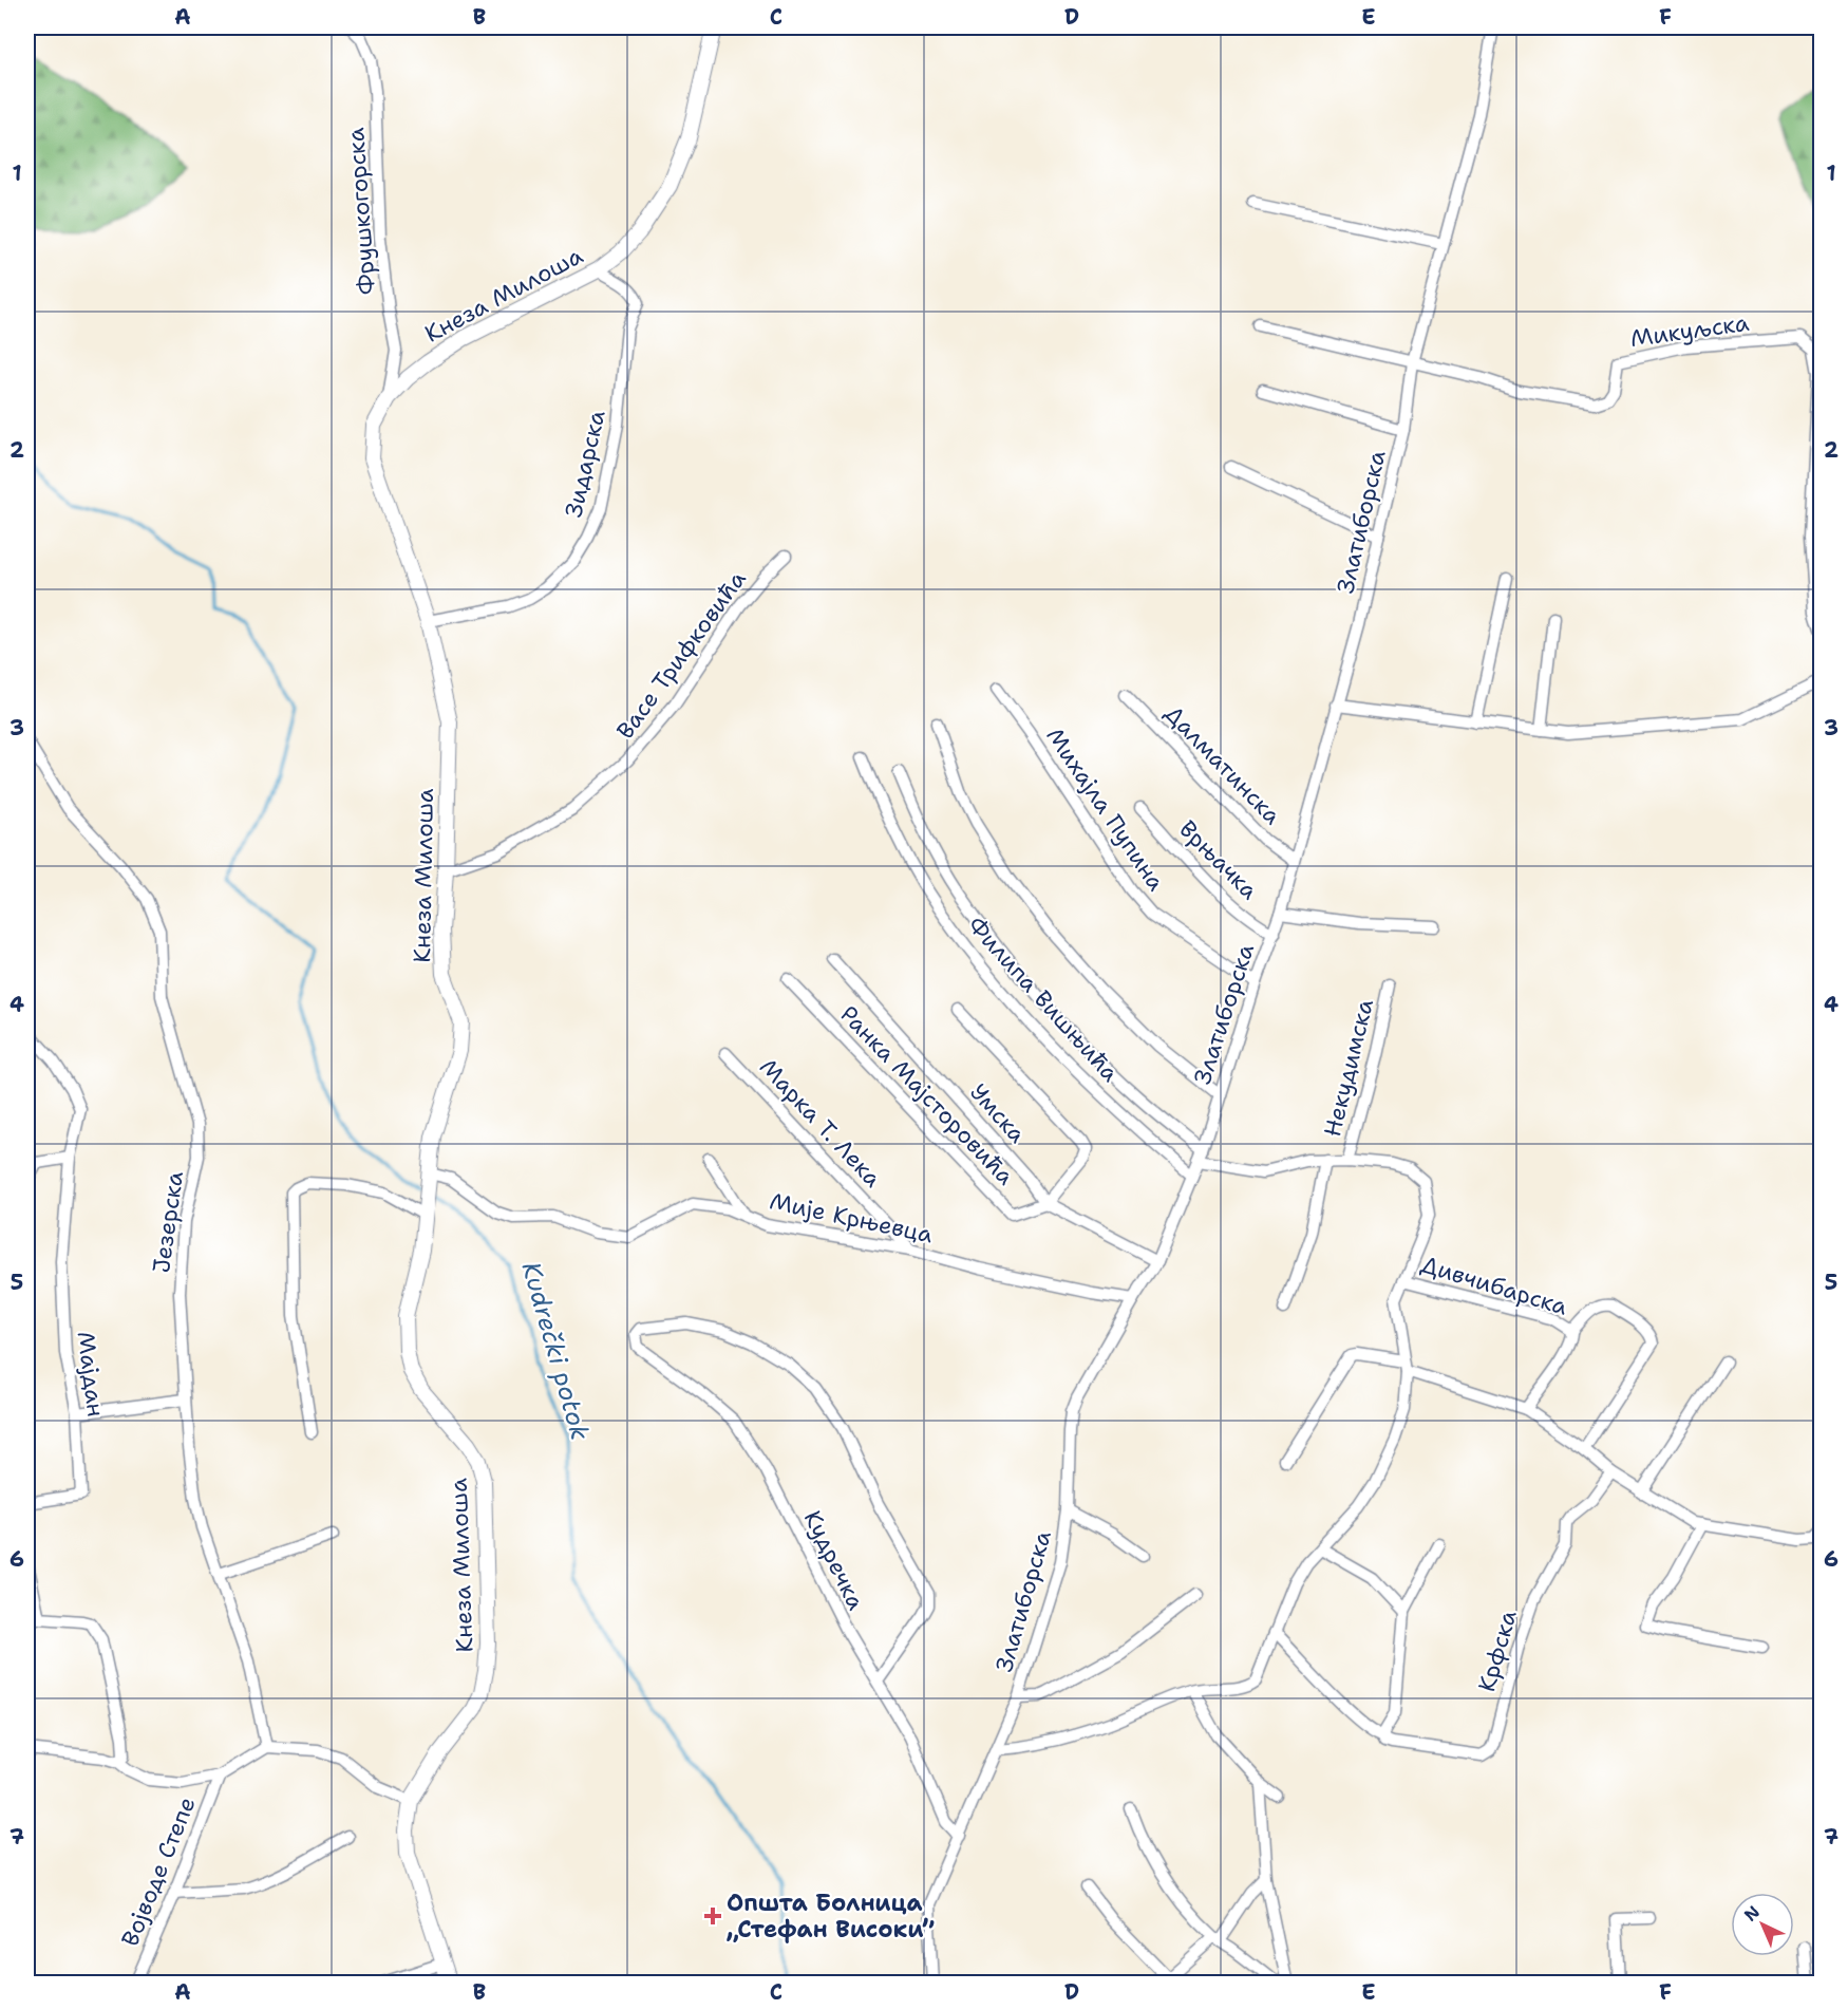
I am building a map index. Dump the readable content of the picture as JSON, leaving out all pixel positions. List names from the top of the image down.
{
  "streets": {
    "street": [
      "Фрушкогорска",
      "Кнеза Милоша",
      "Микуљска",
      "Зидарска",
      "Златиборска",
      "Васе Трифковића",
      "Далматинска",
      "Михајла Пупина",
      "Врњачка",
      "Филипа Вишњића",
      "Некудимска",
      "Ранка Мајсторовића",
      "Умска",
      "Марка Т. Лека",
      "Мије Крњевца",
      "Језерска",
      "Дивчибарска",
      "Мајдан",
      "Кудречка",
      "Крфска",
      "Војводе Степе"
    ]
  },
  "crossings": [
    ["Фрушкогорска", "Кнеза Милоша"],
    ["Кнеза Милоша", "Зидарска"],
    ["Кнеза Милоша", "Васе Трифковића"],
    ["Кнеза Милоша", "Мије Крњевца"],
    ["Микуљска", "Златиборска"],
    ["Златиборска", "Далматинска"],
    ["Златиборска", "Михајла Пупина"],
    ["Златиборска", "Врњачка"],
    ["Златиборска", "Филипа Вишњића"],
    ["Златиборска", "Умска"],
    ["Златиборска", "Мије Крњевца"],
    ["Златиборска", "Кудречка"],
    ["Ранка Мајсторовића", "Умска"],
    ["Марка Т. Лека", "Мије Крњевца"]
  ],
  "water": ["Kudrečki potok"],
  "places": {
    "health": ["Општа Болница „Стефан Високи”"]
  },
  "north": "top left",
  "grid": {
    "columns": [
      "A",
      "B",
      "C",
      "D",
      "E",
      "F"
    ],
    "rows": [
      "1",
      "2",
      "3",
      "4",
      "5",
      "6",
      "7"
    ]
  }
}
